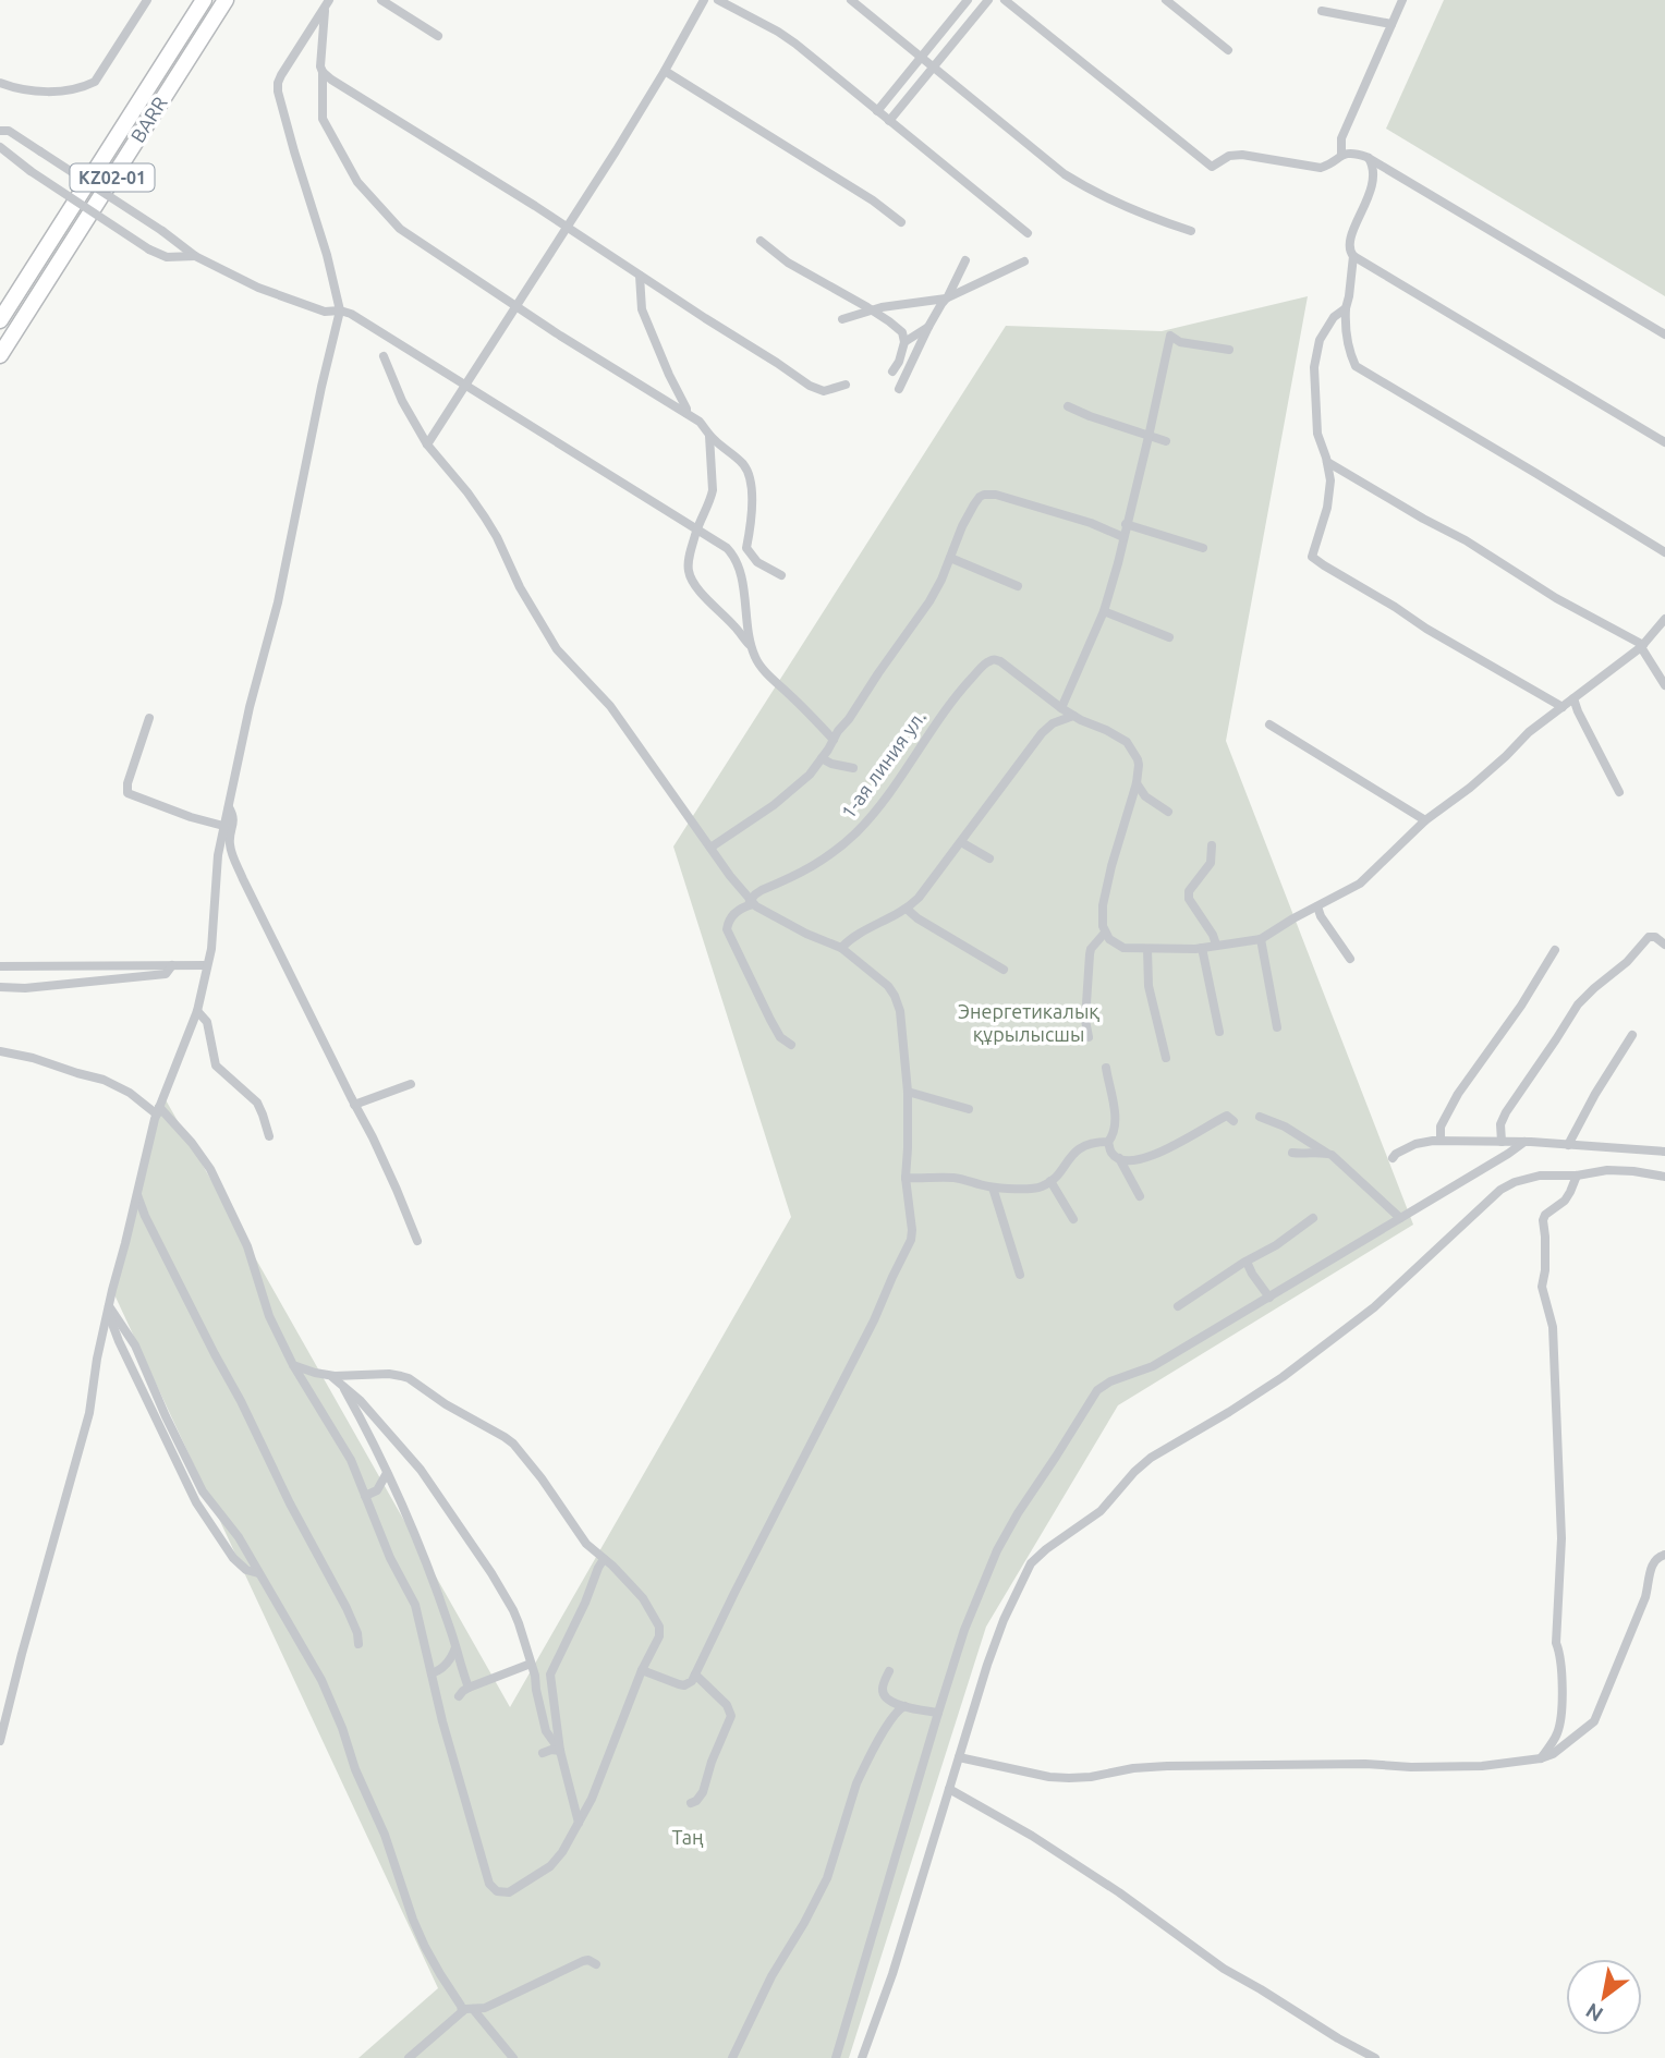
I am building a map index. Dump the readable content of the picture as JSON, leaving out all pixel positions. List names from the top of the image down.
{
  "streets": {
    "highway": ["BARR", "KZ02-01"],
    "street": ["1-ая линия ул."]
  },
  "parks": ["Энергетикалық құрылысшы", "Таң"],
  "north": "bottom left"
}
